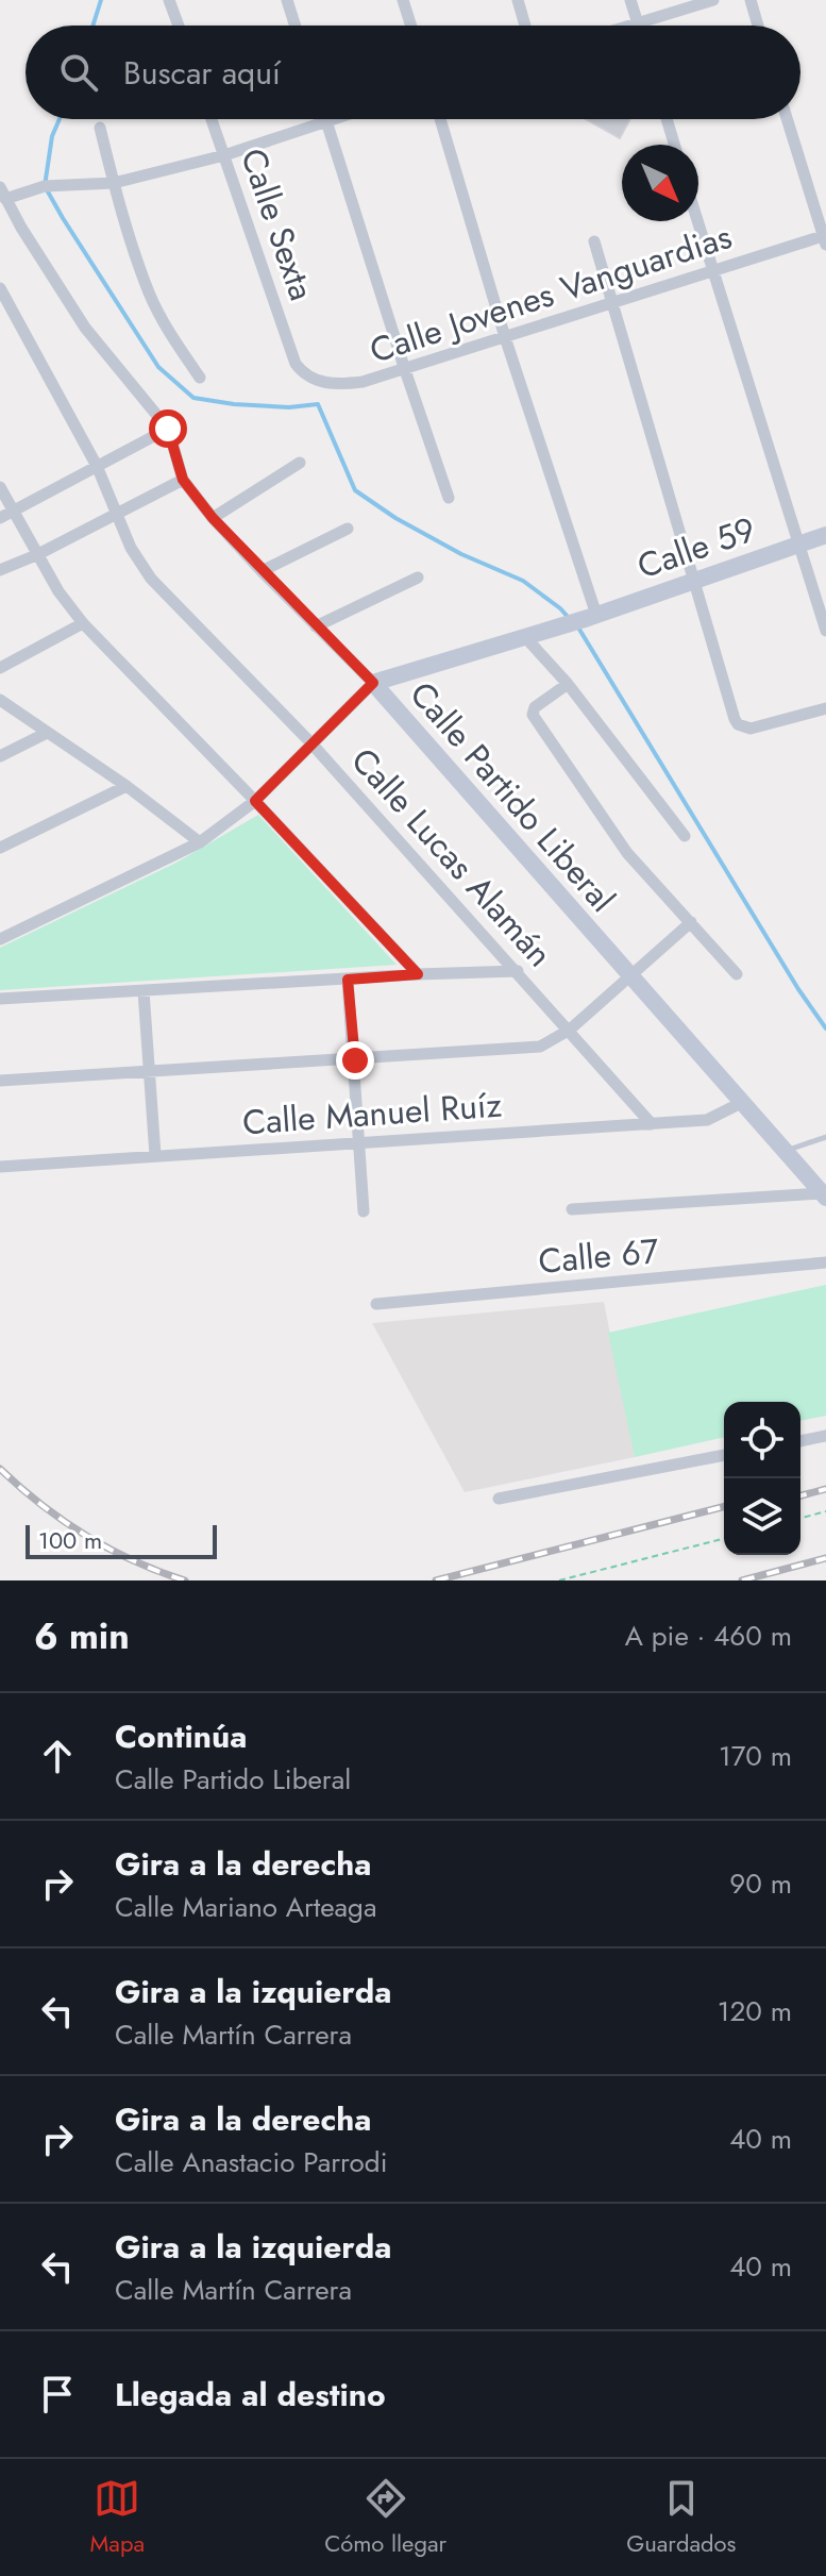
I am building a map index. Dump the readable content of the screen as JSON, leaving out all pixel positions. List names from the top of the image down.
{
  "streets": {
    "street": [
      "Calle Sexta",
      "Calle Jovenes Vanguardias",
      "Calle 59",
      "Calle Partido Liberal",
      "Calle Lucas Alamán",
      "Calle Manuel Ruíz",
      "Calle 67"
    ]
  },
  "crossings": [
    ["Calle Sexta", "Calle Jovenes Vanguardias"],
    ["Calle 59", "Calle Partido Liberal"],
    ["Calle Partido Liberal", "Calle Manuel Ruíz"],
    ["Calle Lucas Alamán", "Calle Manuel Ruíz"]
  ],
  "scale_bar": "100 m",
  "north": "bottom right",
  "page": {
    "search": "Buscar aquí",
    "scale": "100 m",
    "heading": ["6 min", "A pie · 460 m"],
    "list": [
      ["Continúa", "Calle Partido Liberal", "170 m"],
      ["Gira a la derecha", "Calle Mariano Arteaga", "90 m"],
      ["Gira a la izquierda", "Calle Martín Carrera", "120 m"],
      ["Gira a la derecha", "Calle Anastacio Parrodi", "40 m"],
      ["Gira a la izquierda", "Calle Martín Carrera", "40 m"],
      "Llegada al destino"
    ],
    "nav": ["Mapa", "Cómo llegar", "Guardados"]
  }
}
